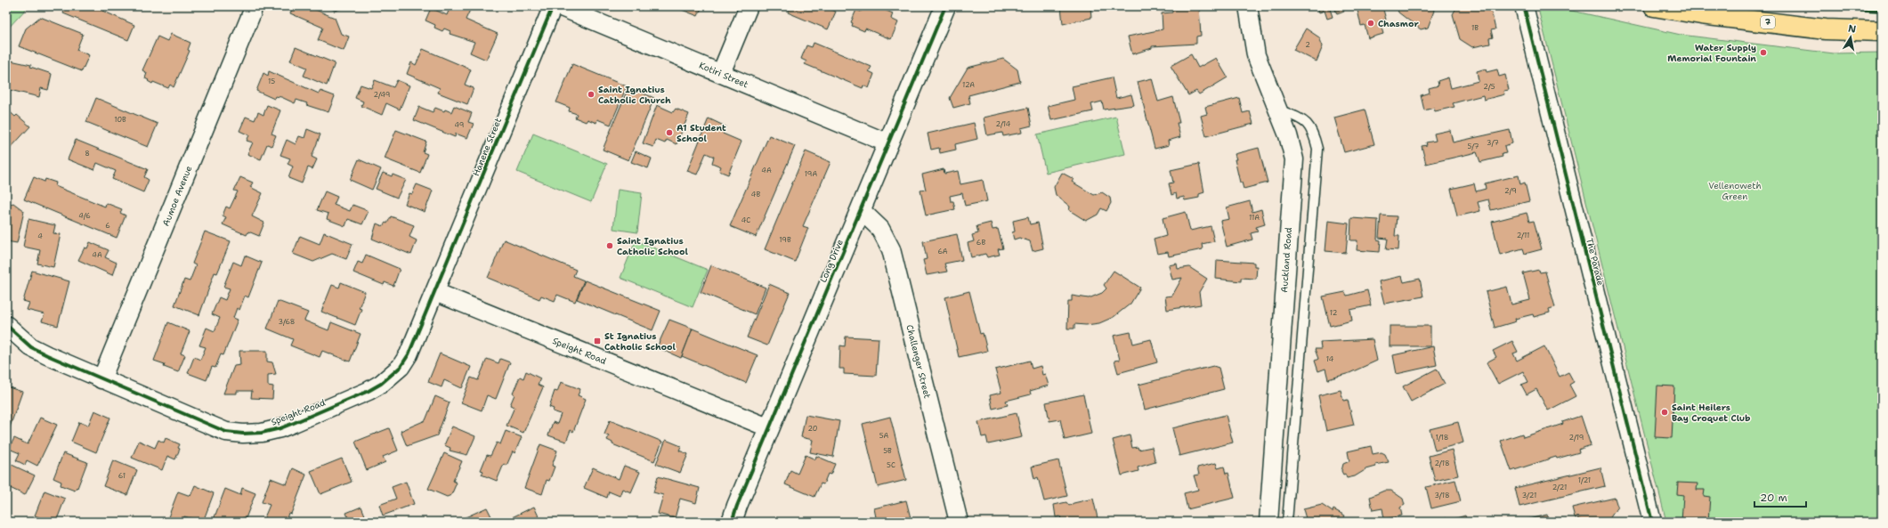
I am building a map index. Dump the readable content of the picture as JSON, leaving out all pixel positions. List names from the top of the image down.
{
  "streets": {
    "main road": ["7"],
    "street": [
      "Kotiri Street",
      "Hanene Street",
      "Aumoe Avenue",
      "Auckland Road",
      "Long Drive",
      "The Parade",
      "Speight Road",
      "Challenger Street"
    ]
  },
  "crossings": [
    ["Kotiri Street", "Long Drive"],
    ["Hanene Street", "Speight Road"],
    ["Aumoe Avenue", "Speight Road"],
    ["Long Drive", "Speight Road"],
    ["Long Drive", "Challenger Street"]
  ],
  "parks": ["Vellenoweth Green"],
  "places": {
    "other": [
      "Chasmor",
      "Water Supply Memorial Fountain",
      "Saint Ignatius Catholic Church",
      "A1 Student School",
      "Saint Ignatius Catholic School",
      "Saint Heilers Bay Croquet Club"
    ],
    "transit": ["St Ignatius Catholic School"]
  },
  "house_numbers": [
    "1B",
    "2",
    "15",
    "12A",
    "2/5",
    "2/49",
    "10B",
    "2/14",
    "49",
    "3/7",
    "5/7",
    "8",
    "4A",
    "19A",
    "2/9",
    "4B",
    "4/6",
    "11A",
    "4C",
    "6",
    "2/11",
    "4",
    "19B",
    "6B",
    "6A",
    "4A",
    "12",
    "3/68",
    "14",
    "20",
    "5A",
    "1/18",
    "2/19",
    "5B",
    "2/18",
    "5C",
    "61",
    "1/21",
    "2/21",
    "3/18",
    "3/21"
  ],
  "scale_bar": "20 m",
  "north": "top"
}
